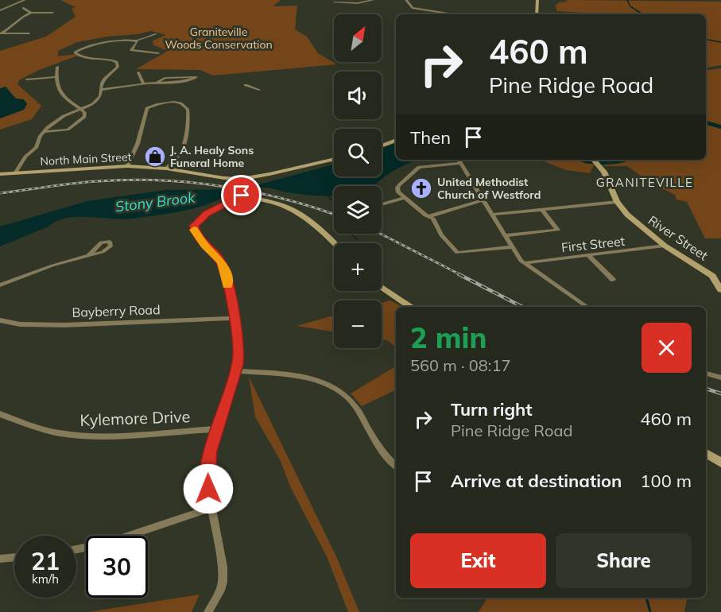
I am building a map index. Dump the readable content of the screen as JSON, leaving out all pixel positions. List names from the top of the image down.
{
  "streets": {
    "main road": ["North Main Street", "River Street"],
    "street": ["First Street", "Bayberry Road", "Kylemore Drive"]
  },
  "crossings": [
    ["River Street", "First Street"]
  ],
  "districts": ["GRANITEVILLE"],
  "water": ["Stony Brook"],
  "parks": ["Graniteville Woods Conservation"],
  "places": {
    "shop": ["J. A. Healy Sons Funeral Home"],
    "church": ["United Methodist Church of Westford"]
  },
  "north": "top right",
  "page": {
    "map_buttons": ["+", "−"],
    "turn": ["460 m", "Pine Ridge Road"],
    "then": "Then",
    "heading": ["2 min", "560 m · 08:17"],
    "list": [
      {
        "name": "Turn right",
        "note": "Pine Ridge Road",
        "value": "460 m"
      },
      {
        "name": "Arrive at destination",
        "value": "100 m"
      }
    ],
    "buttons": ["Exit", "Share"],
    "speed": "21 km/h",
    "limit": "30"
  }
}
